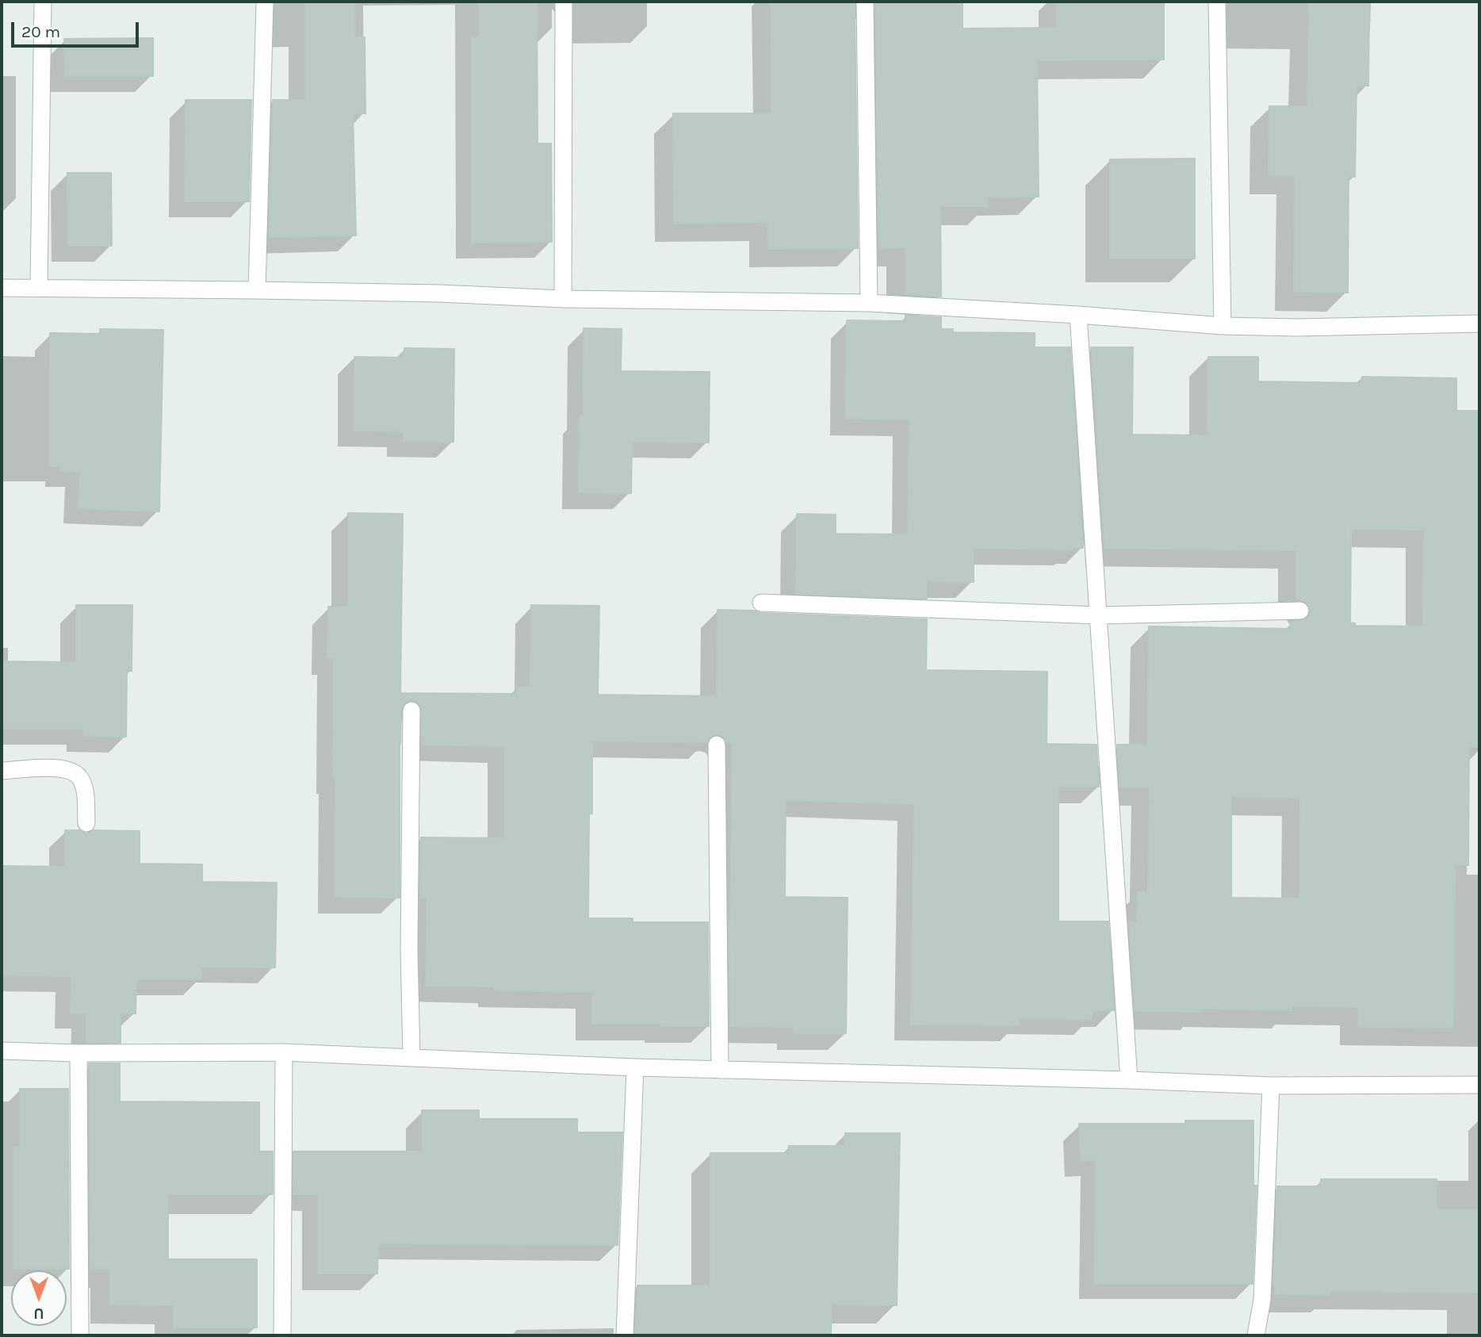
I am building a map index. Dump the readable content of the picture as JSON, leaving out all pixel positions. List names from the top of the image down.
{
  "scale_bar": "20 m",
  "north": "bottom"
}
